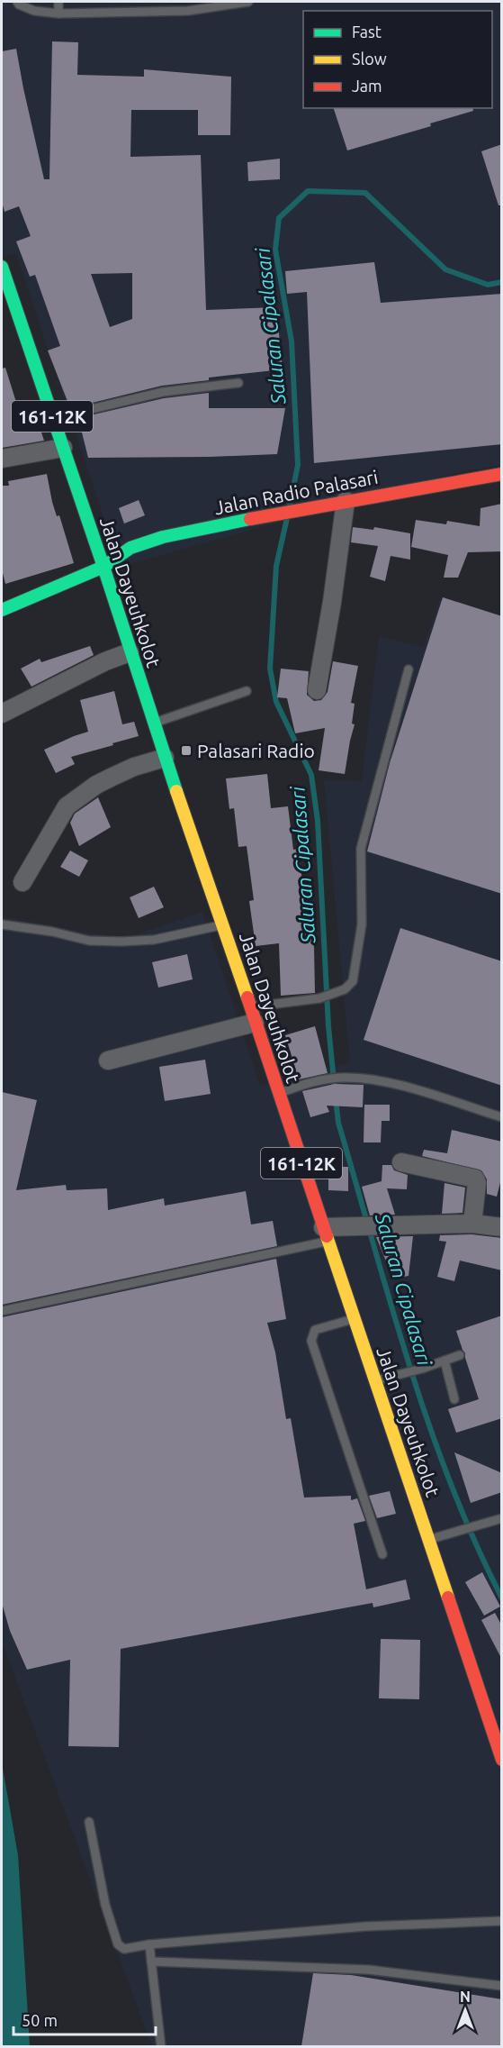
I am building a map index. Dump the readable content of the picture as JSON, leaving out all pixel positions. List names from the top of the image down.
{
  "streets": {
    "main road": ["161-12K", "Jalan Radio Palasari", "Jalan Dayeuhkolot"]
  },
  "crossings": [
    ["Jalan Radio Palasari", "Jalan Dayeuhkolot"]
  ],
  "water": ["Saluran Cipalasari"],
  "places": {
    "transit": ["Palasari Radio"]
  },
  "legend": ["Fast", "Slow", "Jam"],
  "scale_bar": "50 m",
  "north": "top"
}
